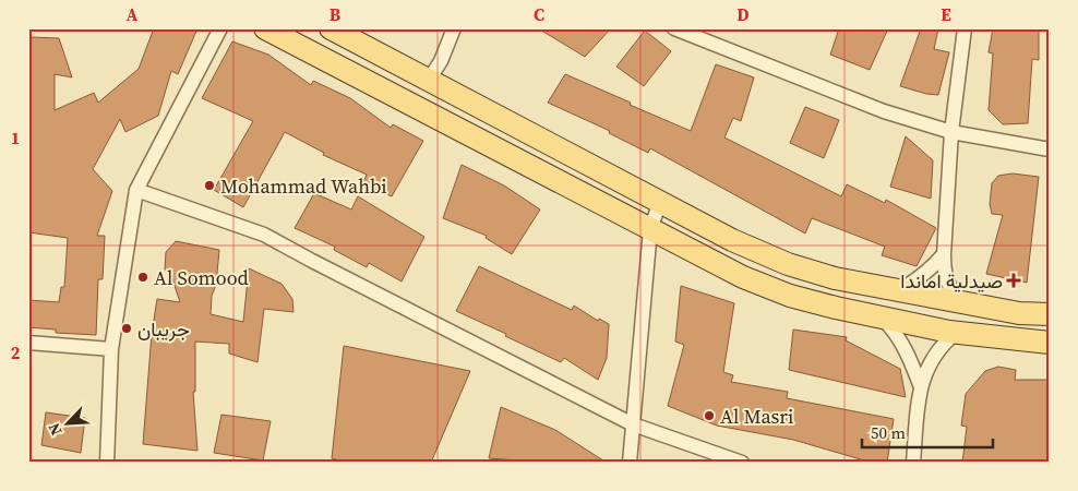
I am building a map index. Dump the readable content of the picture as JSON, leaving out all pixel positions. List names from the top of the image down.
{
  "places": {
    "other": [
      "Mohammad Wahbi",
      "Al Somood",
      "جريبان",
      "Al Masri"
    ],
    "health": ["صيدلية اماندا"]
  },
  "scale_bar": "50 m",
  "north": "bottom left",
  "grid": {
    "columns": [
      "A",
      "B",
      "C",
      "D",
      "E"
    ],
    "rows": ["1", "2"]
  }
}
